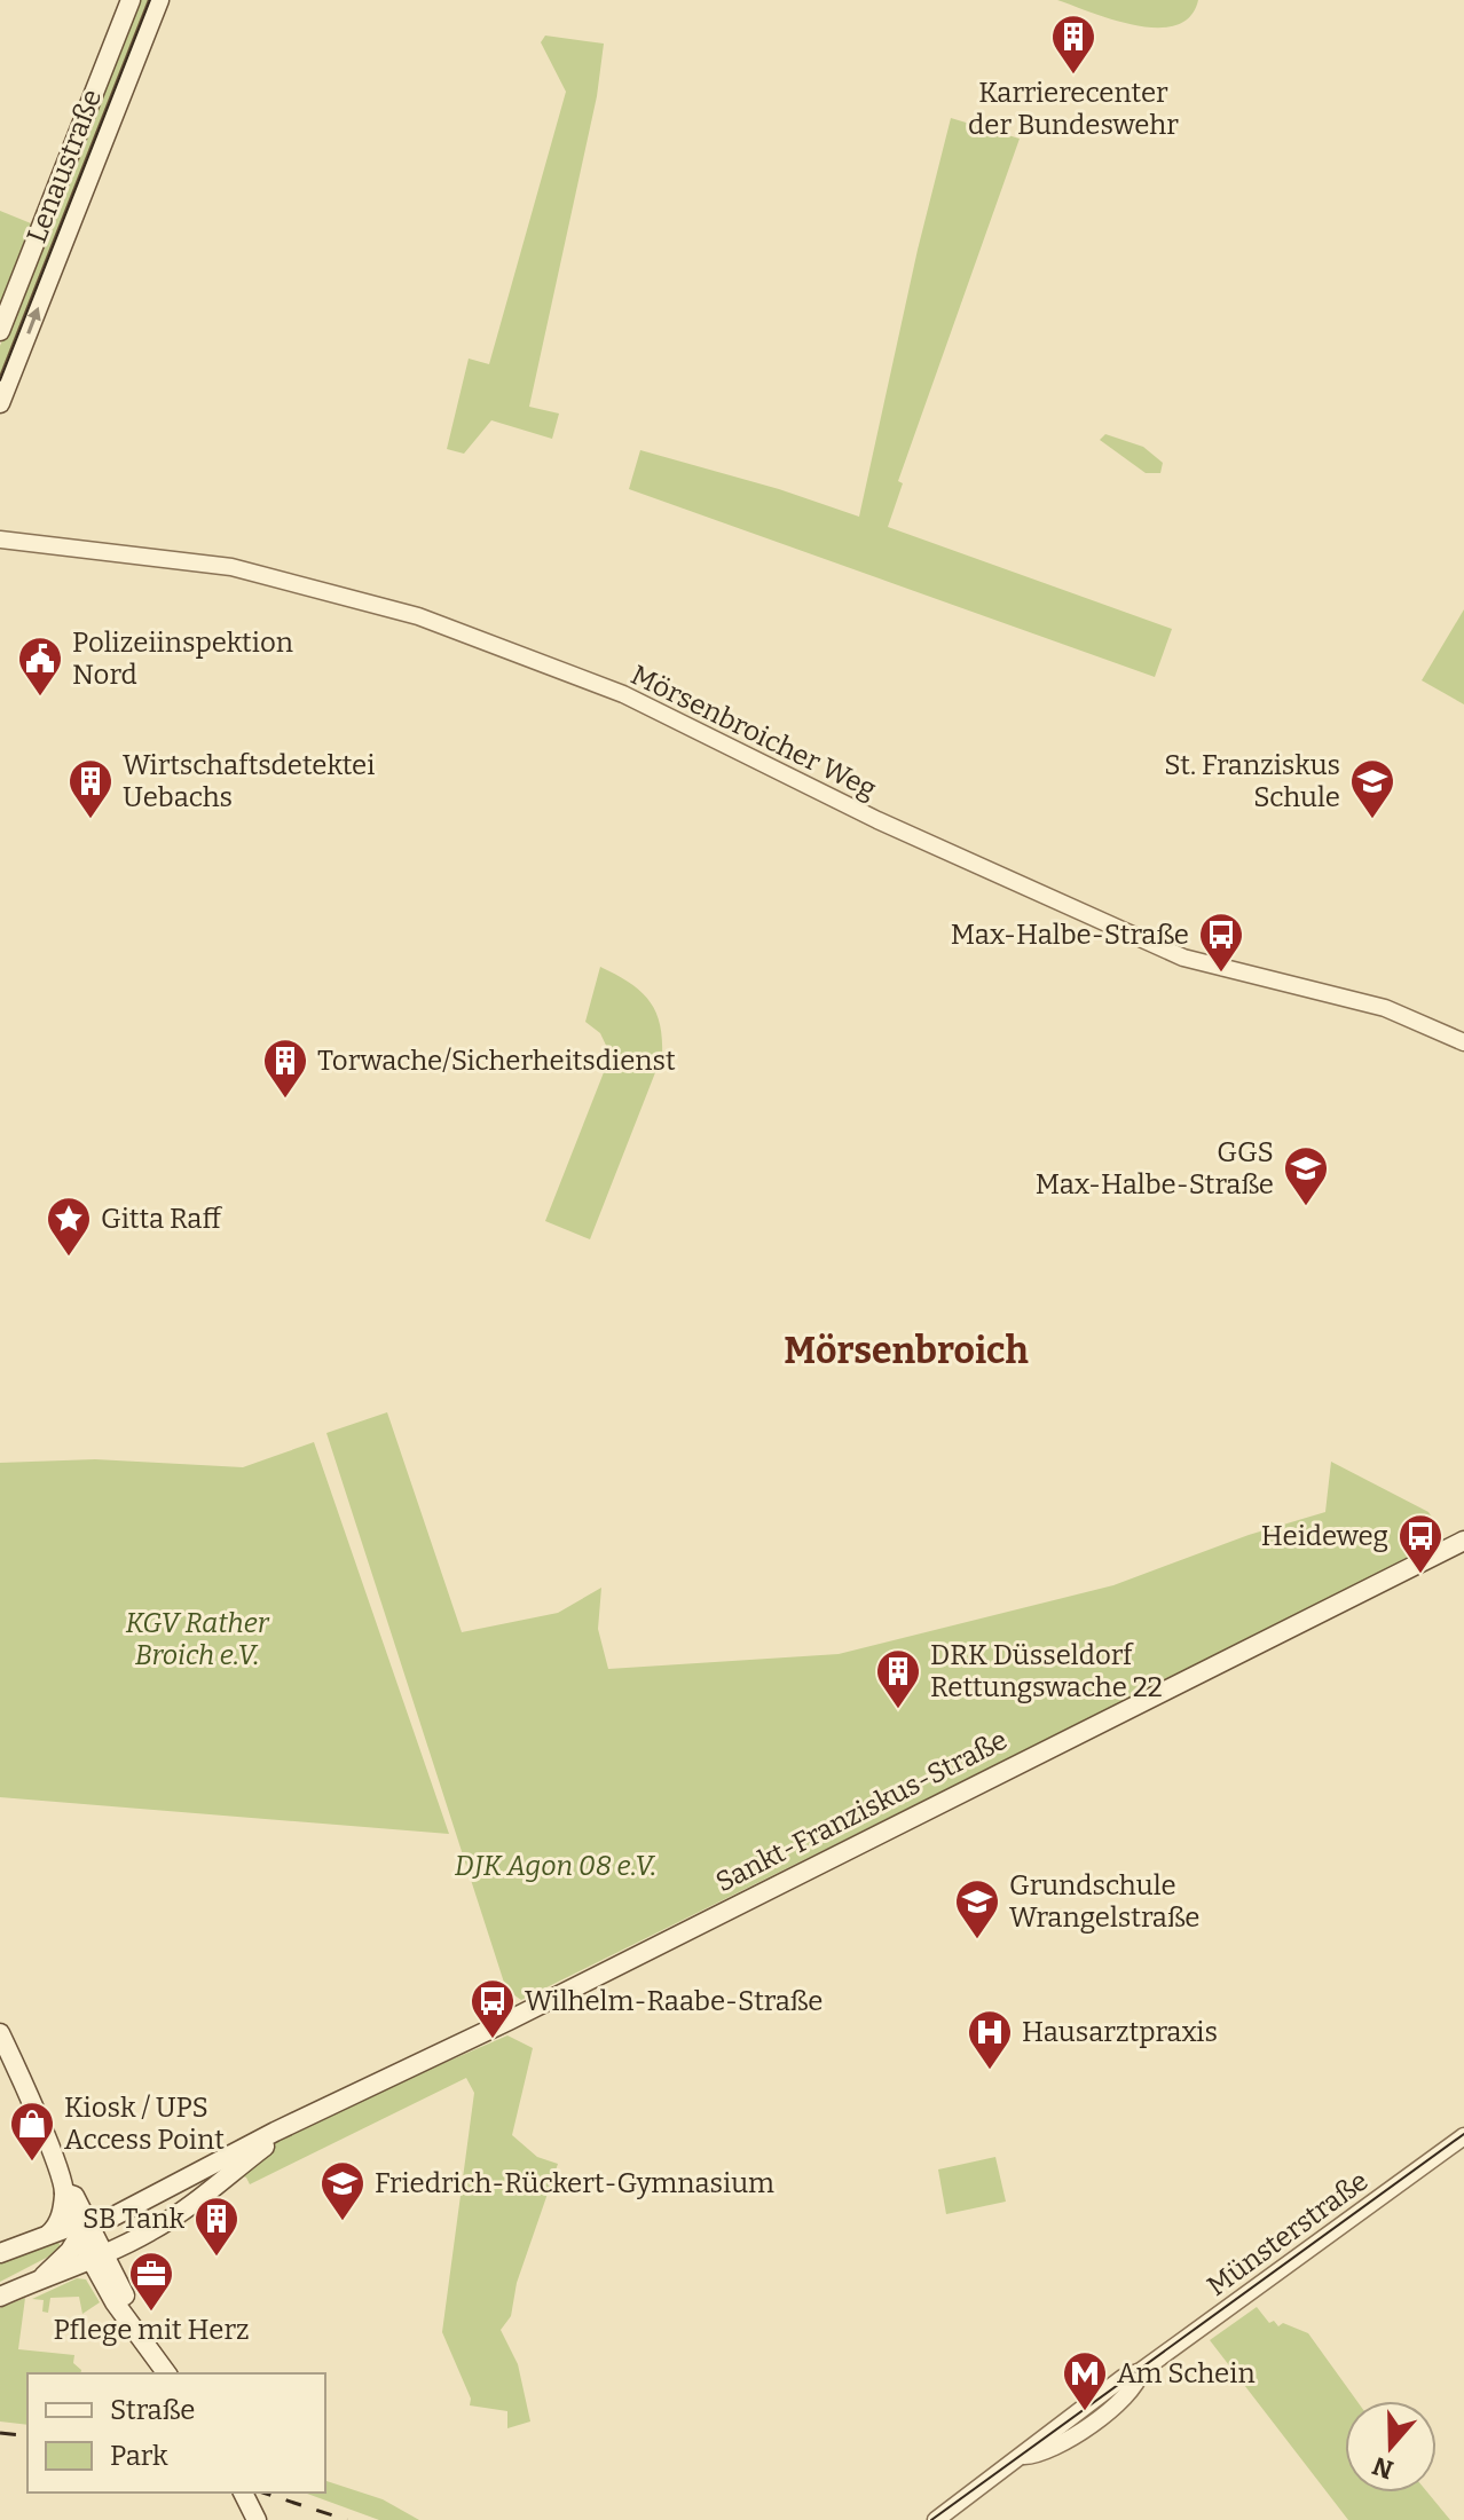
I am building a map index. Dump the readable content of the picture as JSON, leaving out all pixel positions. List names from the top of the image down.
{
  "streets": {
    "main road": ["Lenaustraße", "Sankt-Franziskus-Straße"],
    "street": ["Mörsenbroicher Weg", "Münsterstraße"]
  },
  "districts": ["Mörsenbroich"],
  "parks": ["KGV Rather Broich e.V.", "DJK Agon 08 e.V."],
  "places": {
    "building": [
      "Karrierecenter der Bundeswehr",
      "Wirtschaftsdetektei Uebachs",
      "Torwache/Sicherheitsdienst",
      "DRK Düsseldorf Rettungswache 22",
      "SB Tank"
    ],
    "public building": ["Polizeiinspektion Nord"],
    "school or university": [
      "St. Franziskus Schule",
      "GGS Max-Halbe-Straße",
      "Grundschule Wrangelstraße",
      "Friedrich-Rückert-Gymnasium"
    ],
    "bus stop": ["Max-Halbe-Straße", "Heideweg", "Wilhelm-Raabe-Straße"],
    "place": ["Gitta Raff"],
    "hospital": ["Hausarztpraxis"],
    "shop": ["Kiosk / UPS Access Point"],
    "office": ["Pflege mit Herz"],
    "metro station": ["Am Schein"]
  },
  "legend": ["Straße", "Park"],
  "north": "bottom"
}
